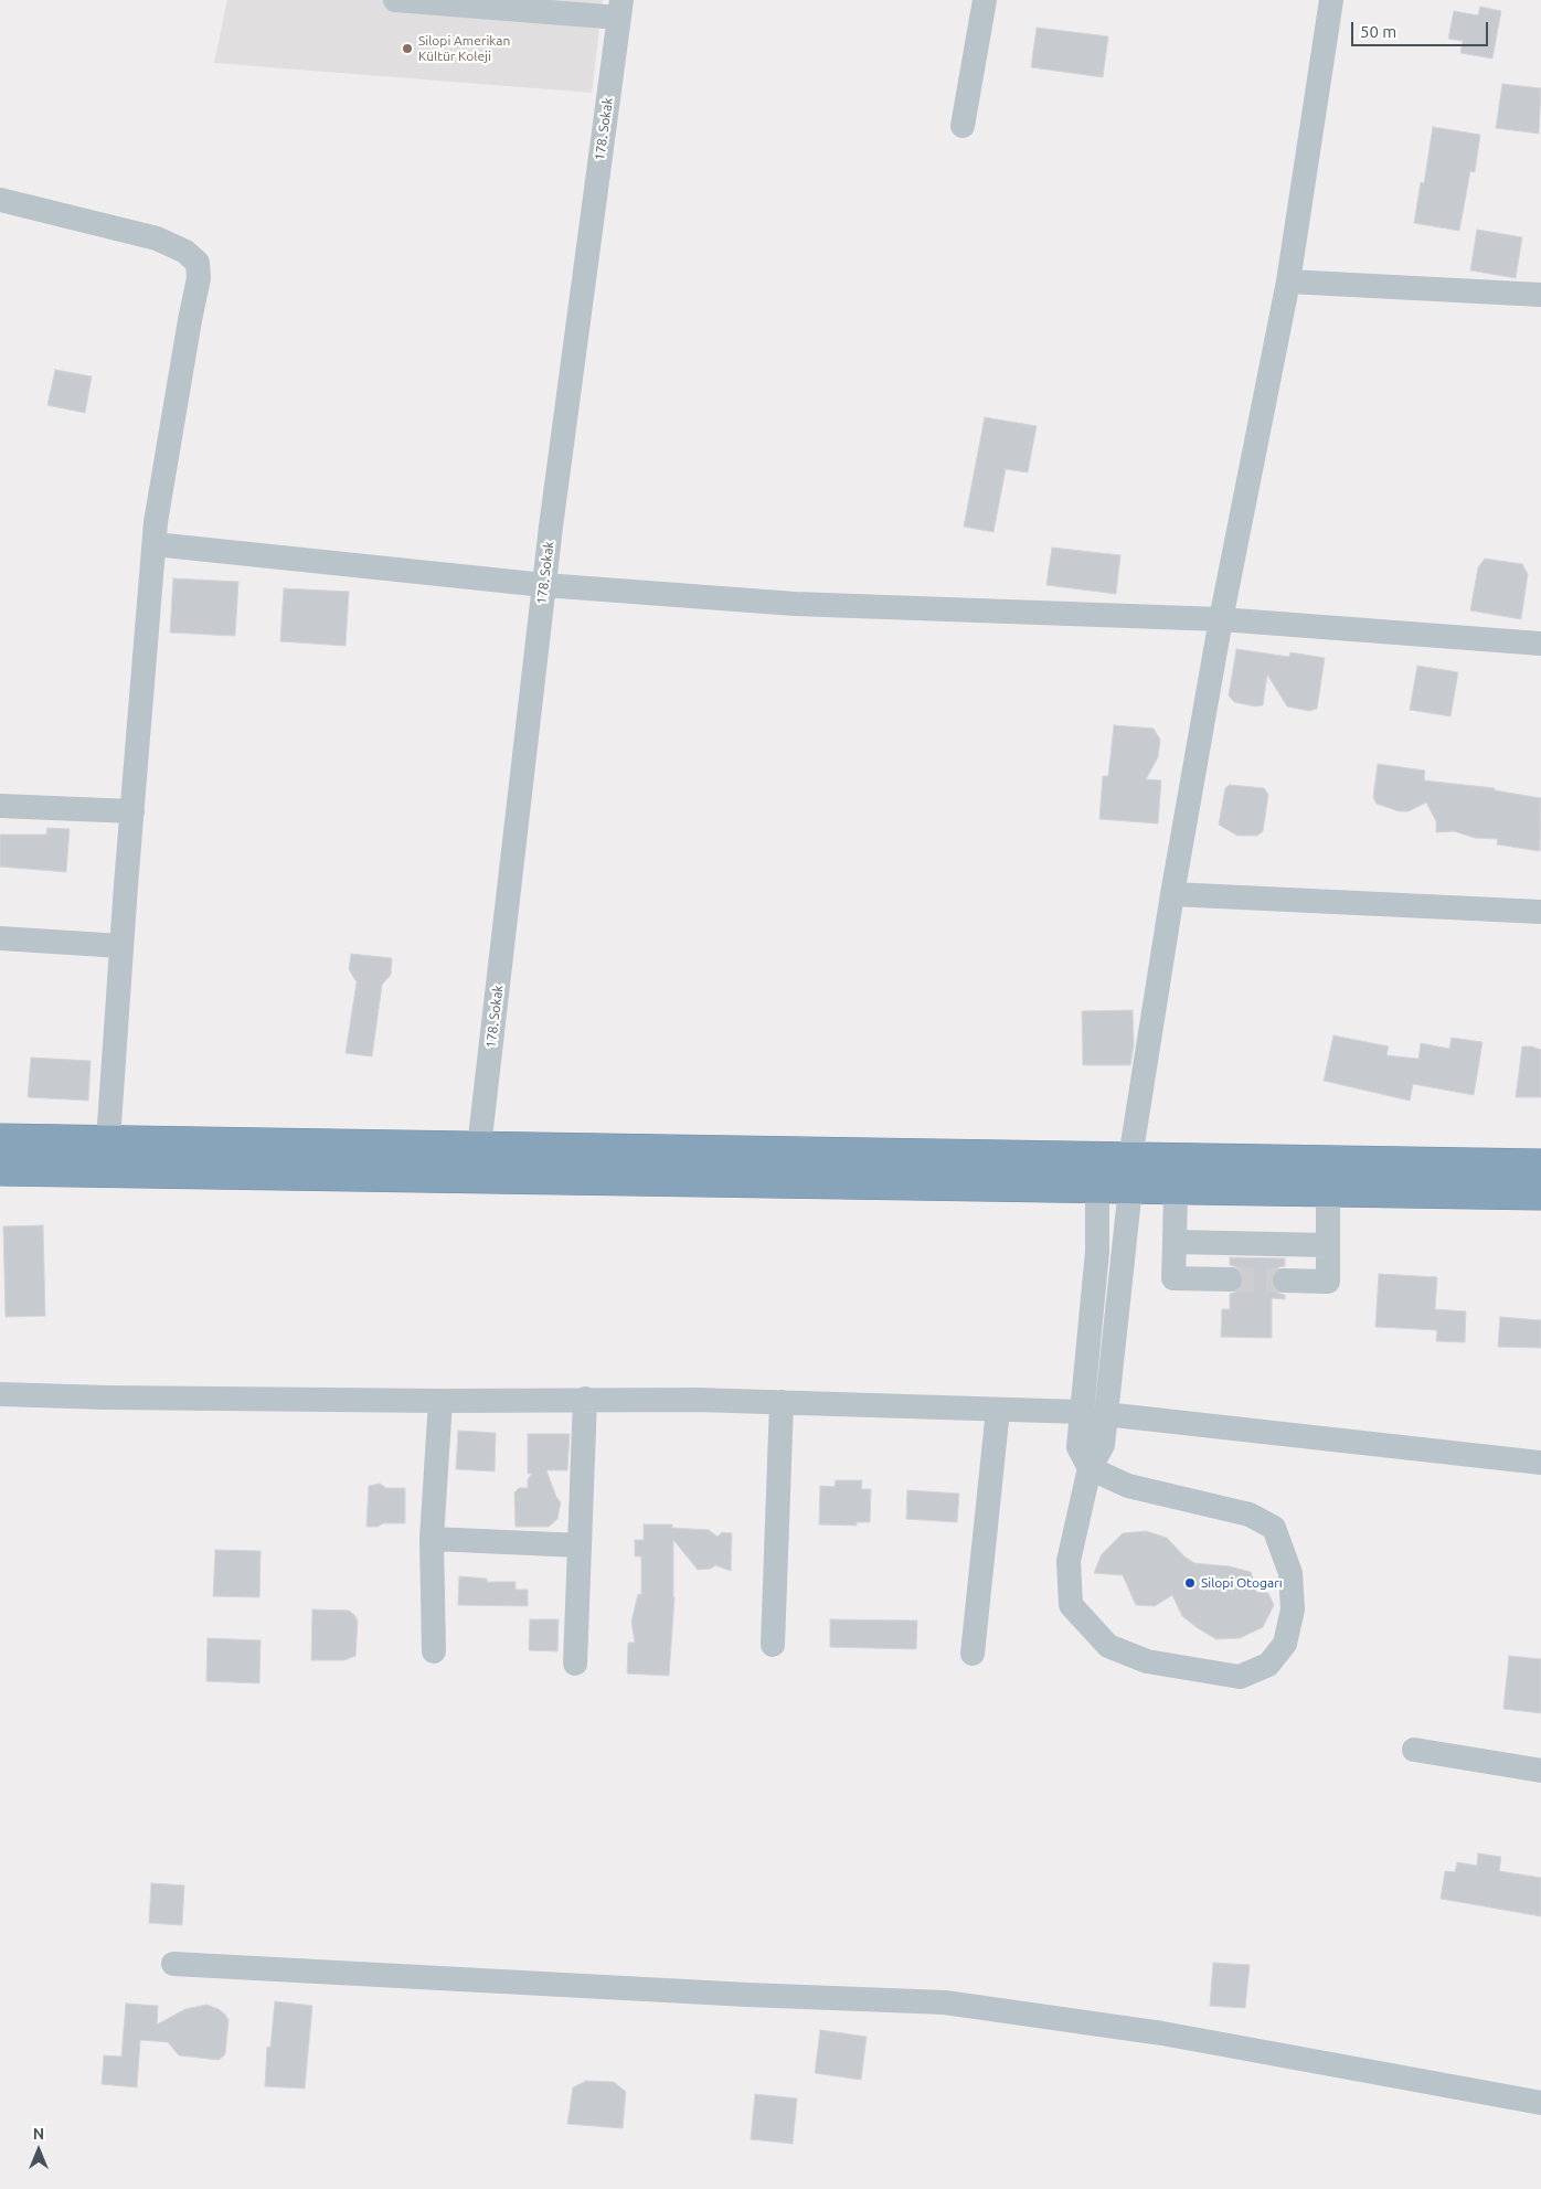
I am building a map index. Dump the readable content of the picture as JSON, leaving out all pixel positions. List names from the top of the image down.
{
  "streets": {
    "street": ["178. Sokak"]
  },
  "places": ["Silopi Amerikan Kültür Koleji", "Silopi Otogarı"],
  "scale_bar": "50 m",
  "north": "top"
}
